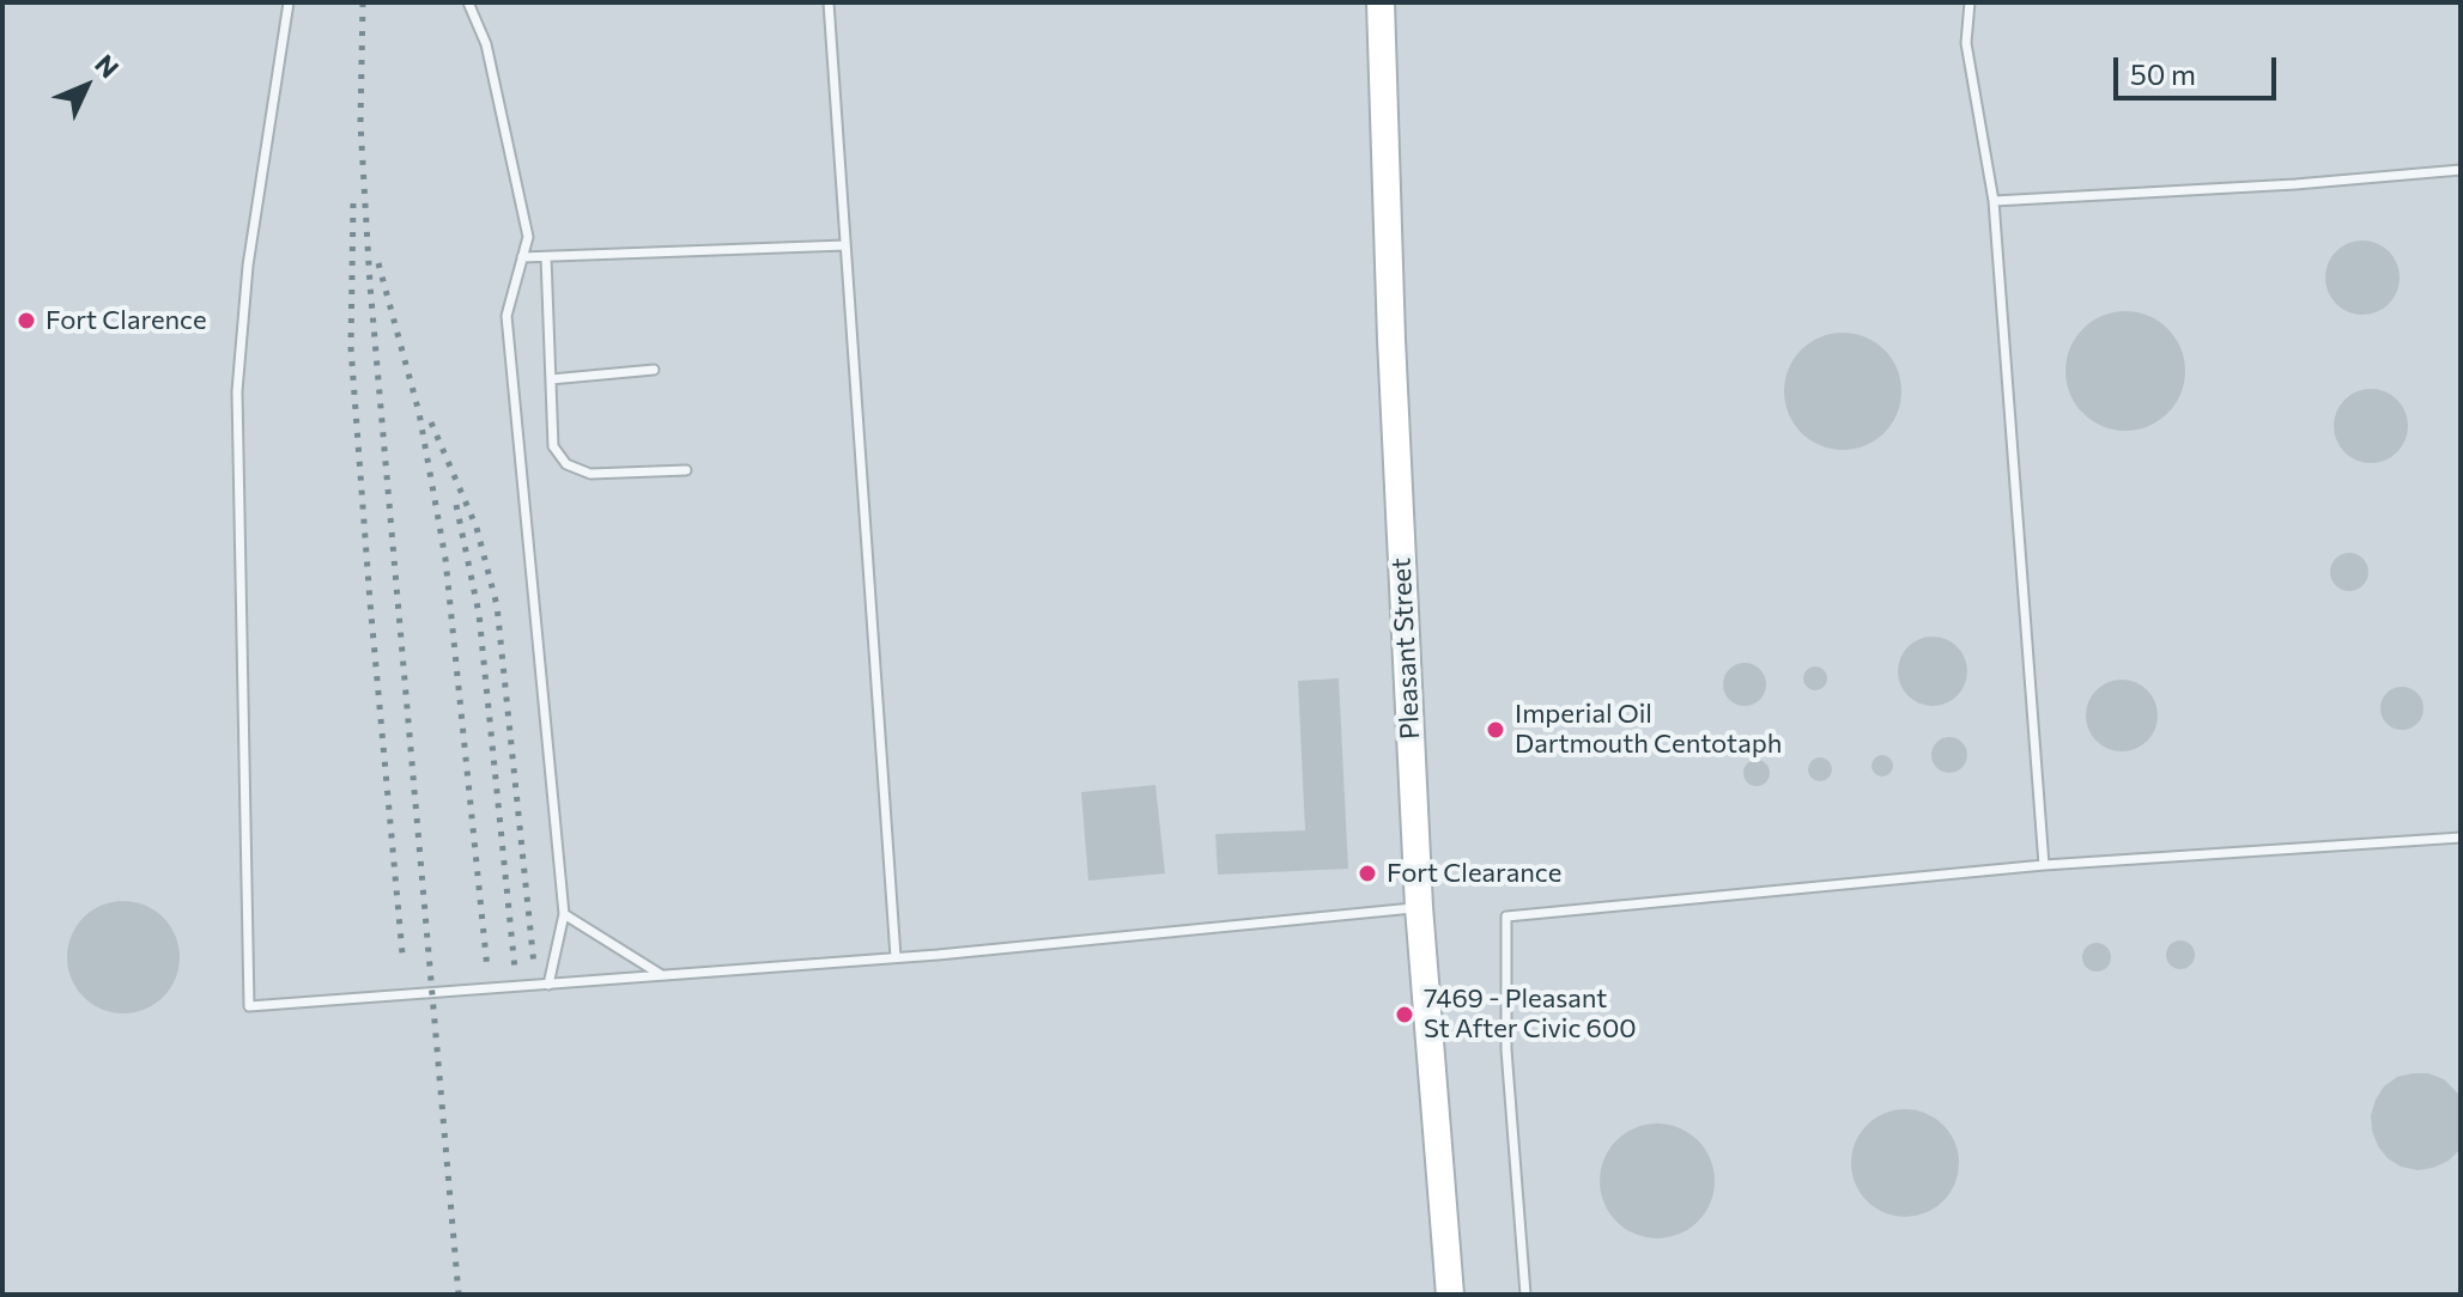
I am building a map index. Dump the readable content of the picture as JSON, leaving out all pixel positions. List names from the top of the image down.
{
  "streets": {
    "main road": ["Pleasant Street"]
  },
  "places": [
    "Fort Clarence",
    "Imperial Oil Dartmouth Centotaph",
    "Fort Clearance",
    "7469 - Pleasant St After Civic 600"
  ],
  "scale_bar": "50 m",
  "north": "top right"
}
